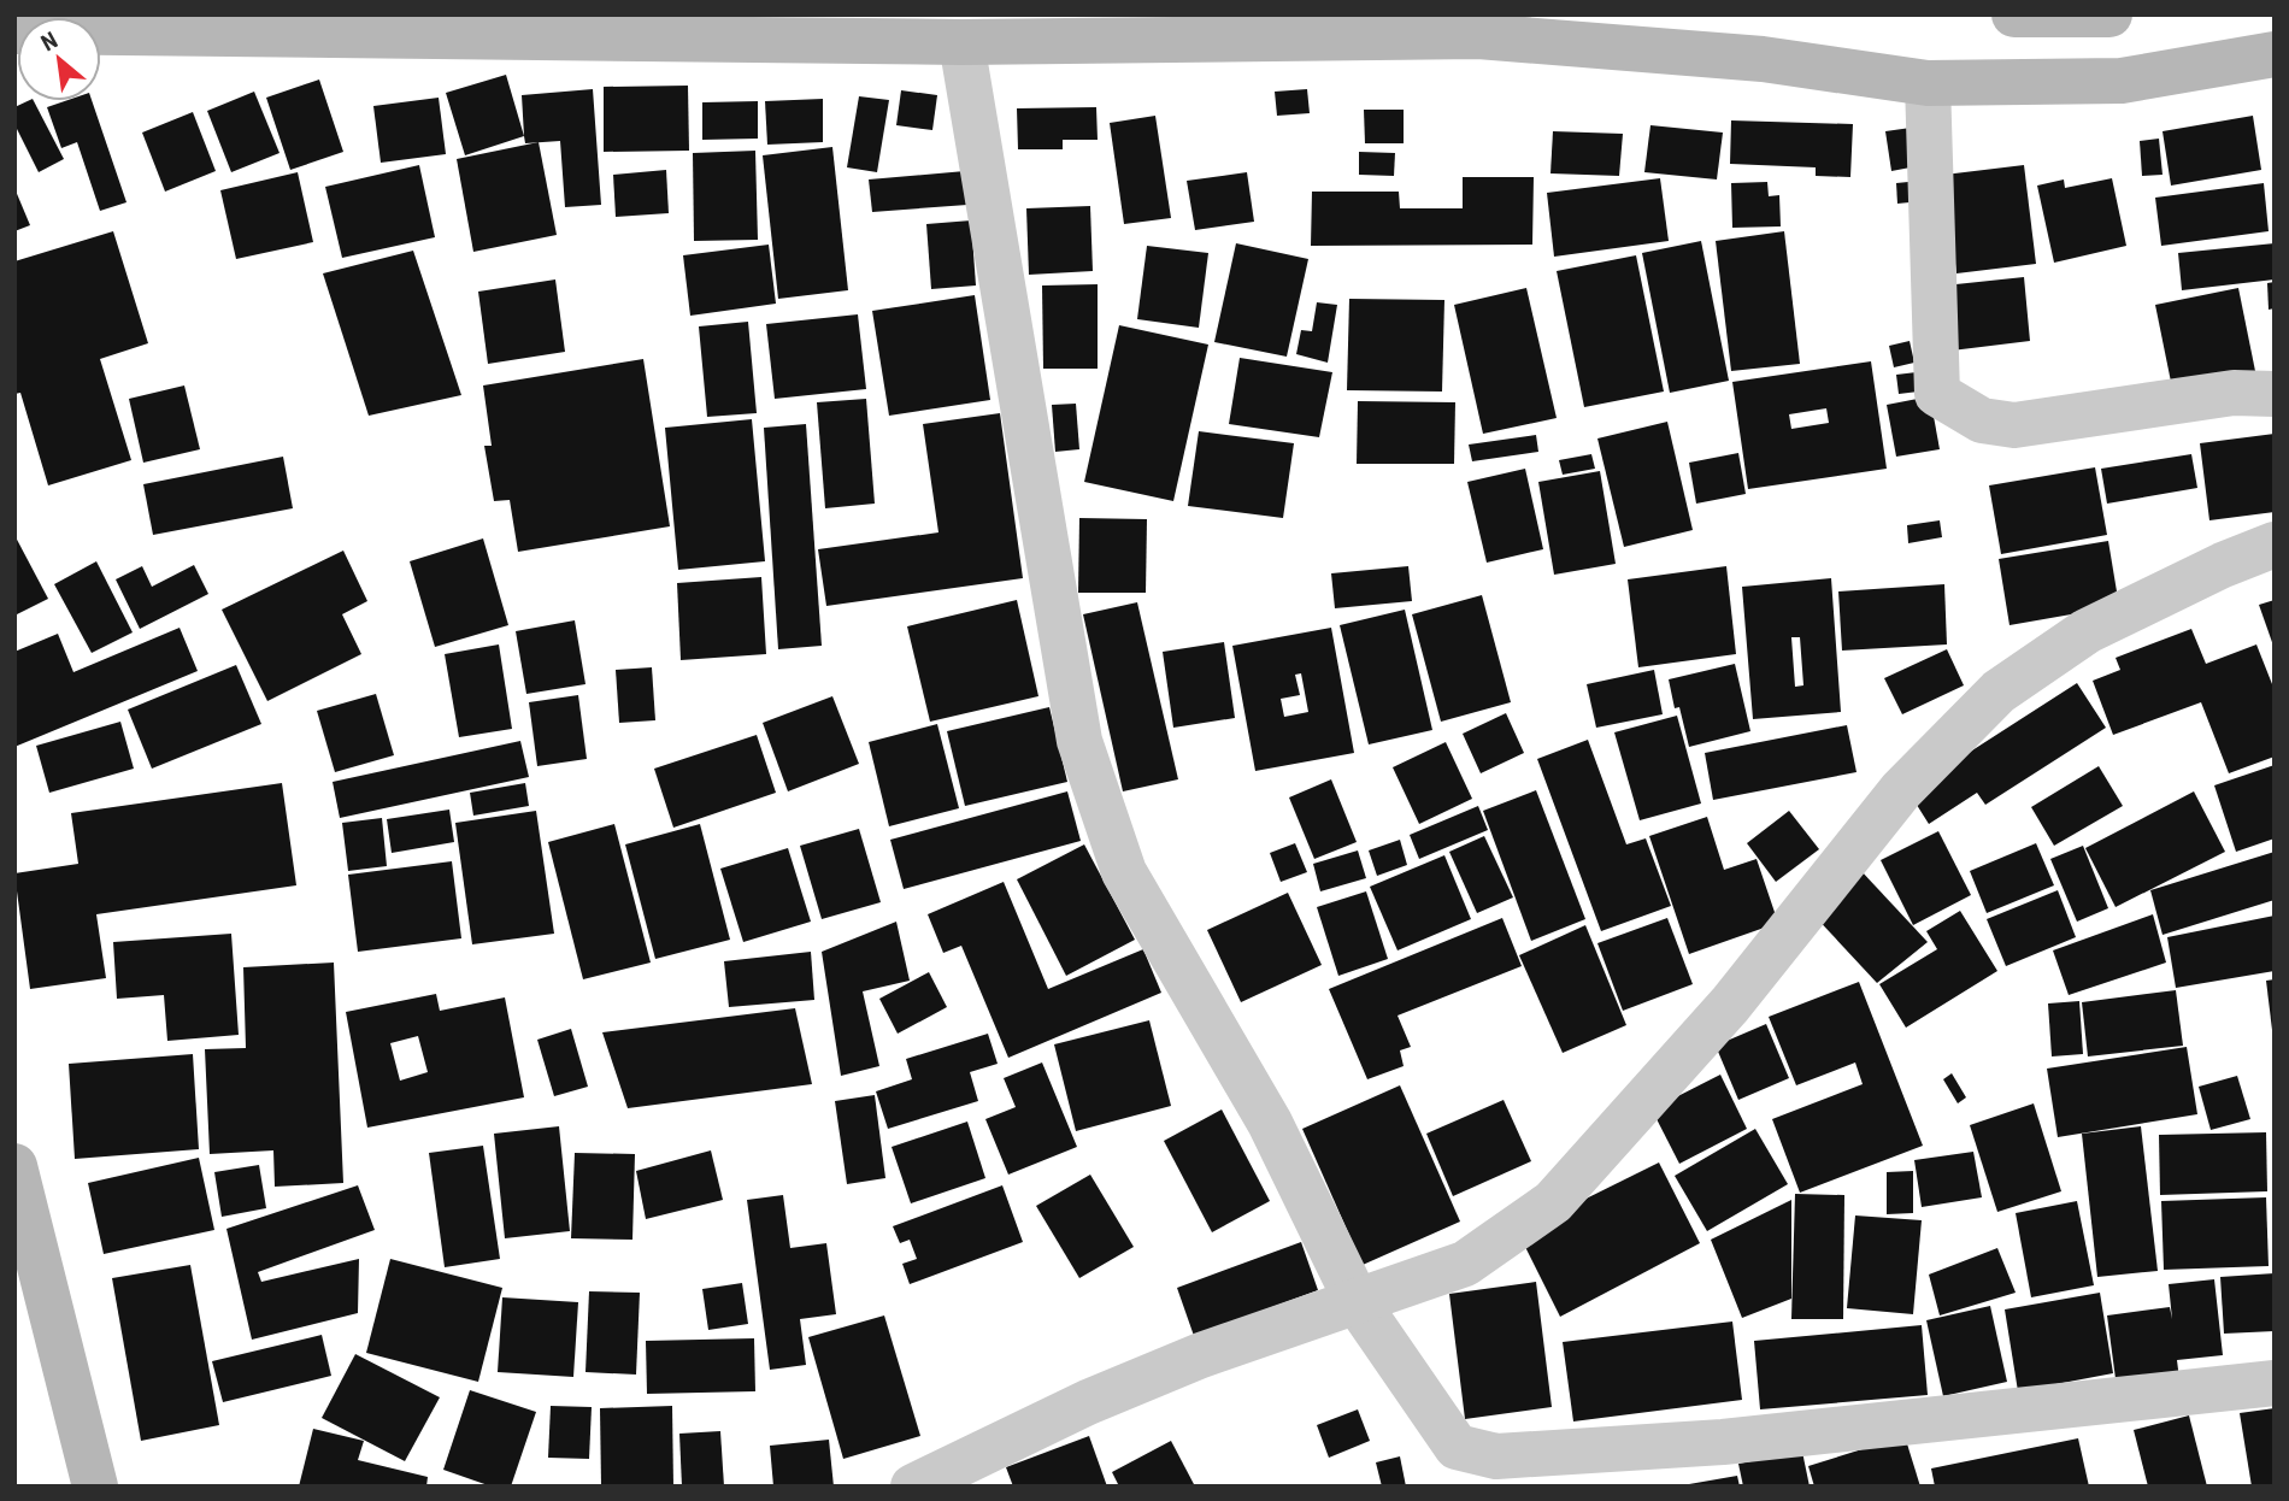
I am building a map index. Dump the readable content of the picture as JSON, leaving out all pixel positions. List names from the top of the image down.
{
  "north": "top left"
}
